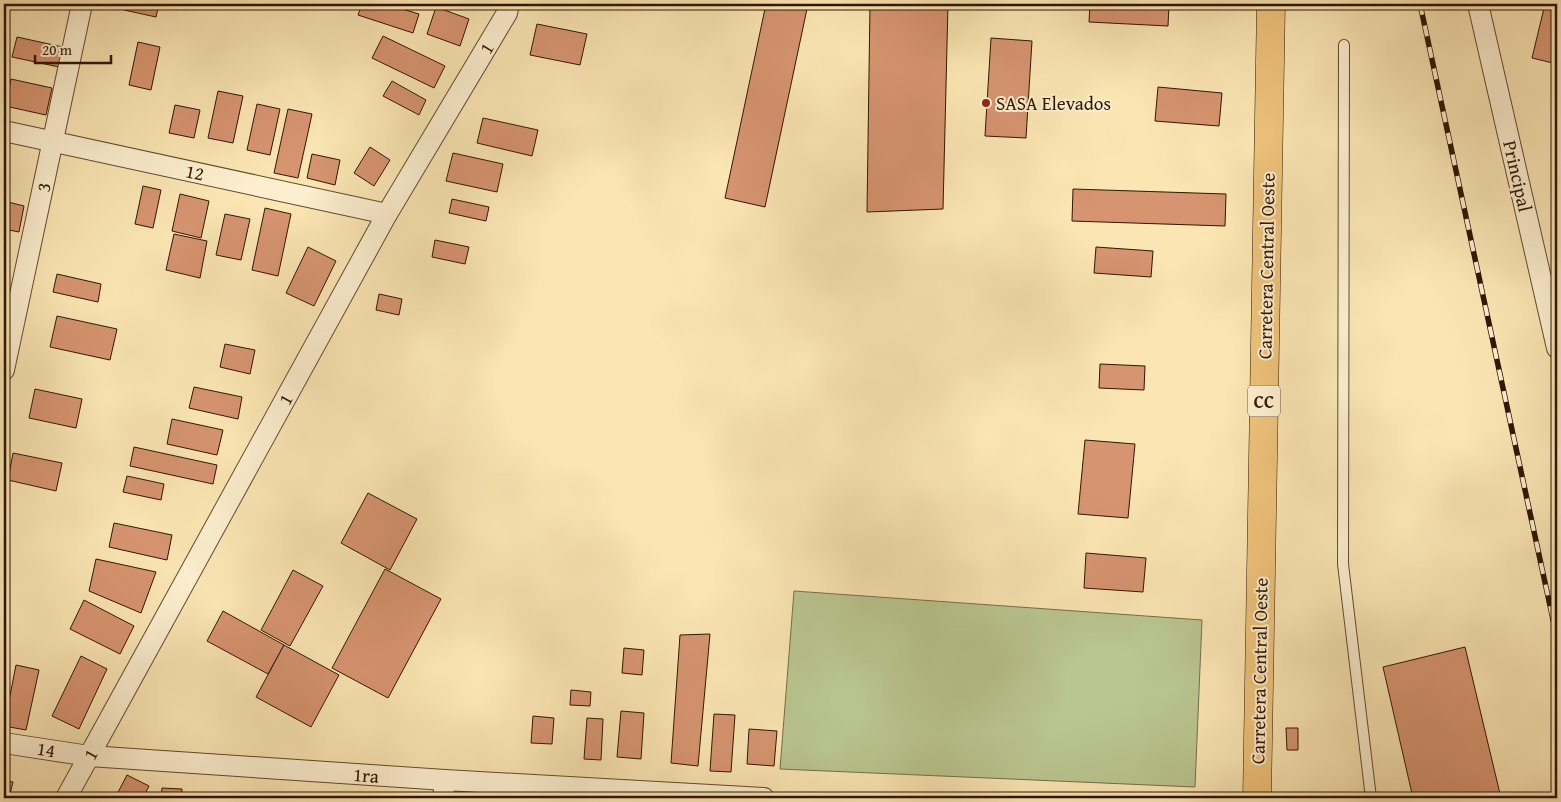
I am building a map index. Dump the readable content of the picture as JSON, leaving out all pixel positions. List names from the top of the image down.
{
  "streets": {
    "main road": ["Carretera Central Oeste", "CC"],
    "street": [
      "1",
      "12",
      "Principal",
      "3",
      "14",
      "1ra"
    ]
  },
  "crossings": [
    ["1", "12"],
    ["1", "14"],
    ["1", "1ra"],
    ["12", "3"],
    ["14", "1ra"]
  ],
  "places": ["SASA Elevados"],
  "scale_bar": "20 m"
}
